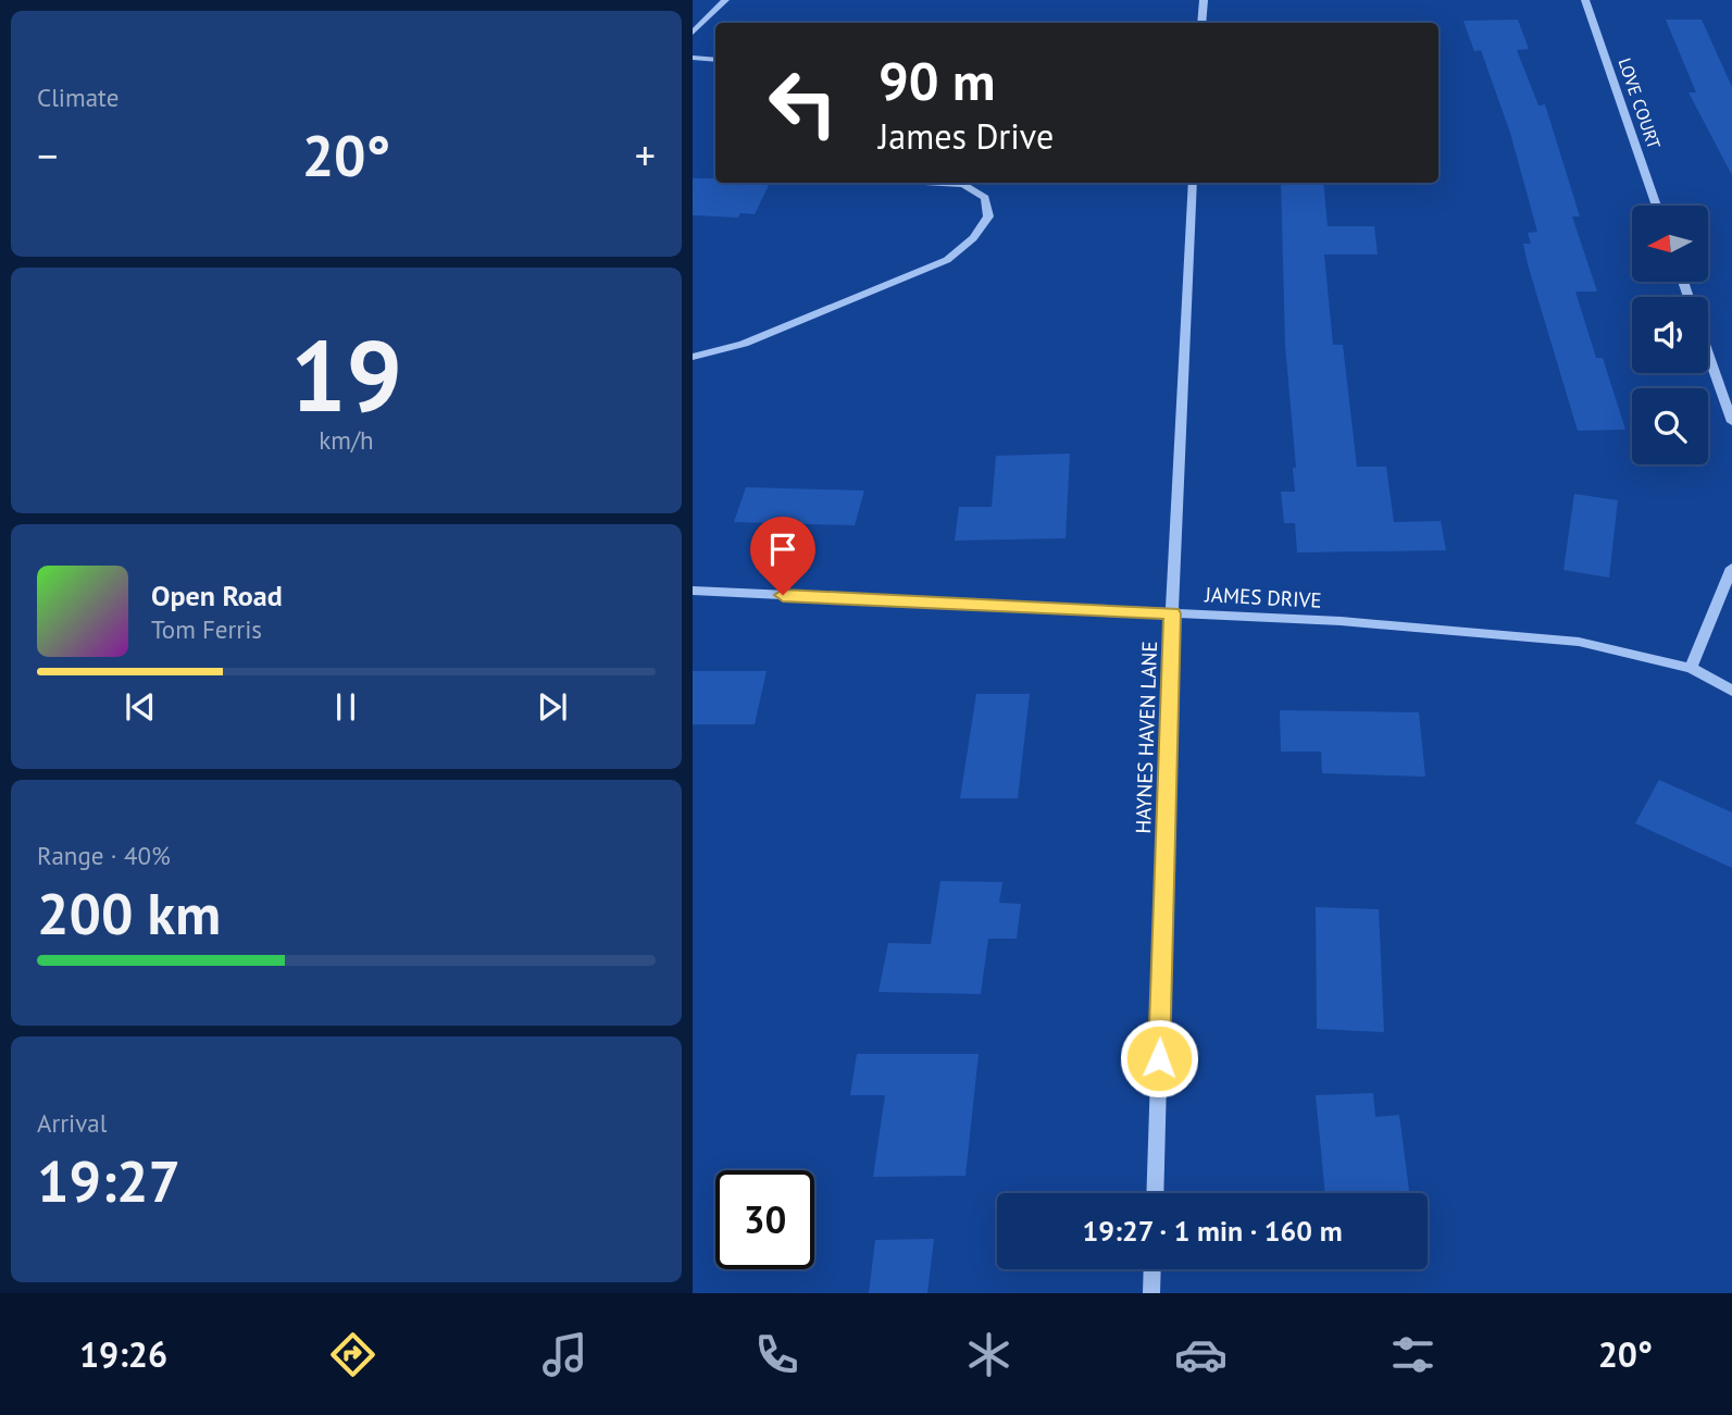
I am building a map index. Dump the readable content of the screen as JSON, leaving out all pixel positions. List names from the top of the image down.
{
  "streets": {
    "street": ["LOVE COURT", "JAMES DRIVE", "HAYNES HAVEN LANE"]
  },
  "crossings": [
    ["JAMES DRIVE", "HAYNES HAVEN LANE"]
  ],
  "north": "left",
  "page": {
    "tile": [
      "Climate",
      ["19", "km/h"],
      ["Range · 40%", "200 km"],
      ["Arrival", "19:27"]
    ],
    "turn": ["90 m", "James Drive"],
    "heat": ["−", "20°", "+"],
    "song": ["Open Road", "Tom Ferris"],
    "limit": "30",
    "trip": "19:27 · 1 min · 160 m",
    "tabs": ["19:26", "20°"]
  }
}
